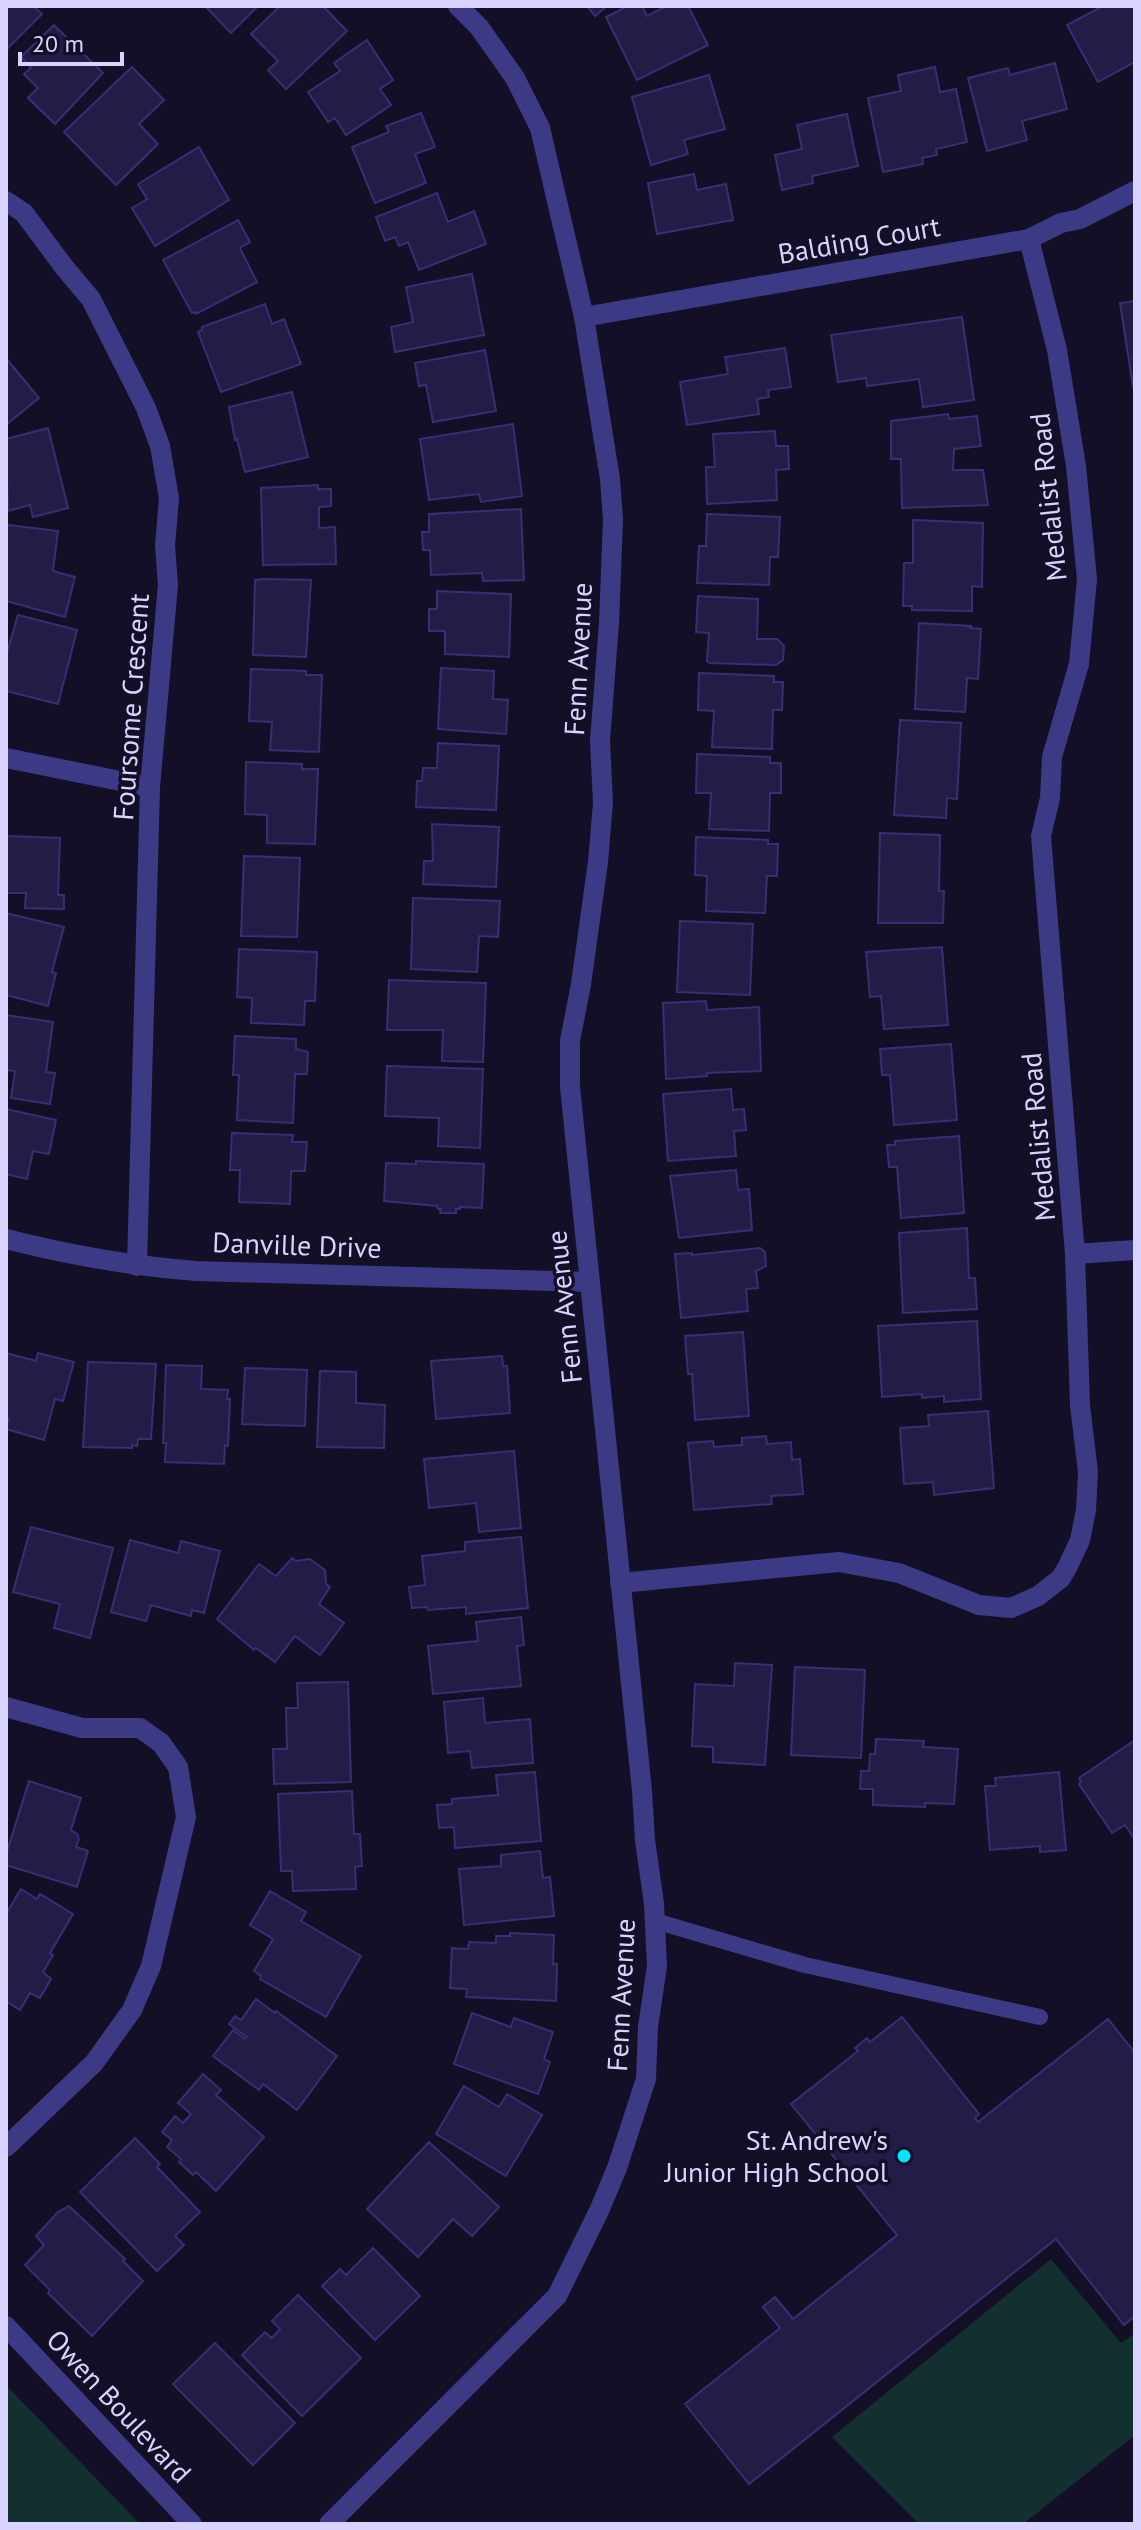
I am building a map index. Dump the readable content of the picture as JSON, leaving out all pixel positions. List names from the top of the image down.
{
  "streets": {
    "street": [
      "Balding Court",
      "Medalist Road",
      "Fenn Avenue",
      "Foursome Crescent",
      "Danville Drive",
      "Owen Boulevard"
    ]
  },
  "crossings": [
    ["Balding Court", "Medalist Road"],
    ["Balding Court", "Fenn Avenue"],
    ["Medalist Road", "Fenn Avenue"],
    ["Fenn Avenue", "Danville Drive"],
    ["Foursome Crescent", "Danville Drive"]
  ],
  "places": ["St. Andrew's Junior High School"],
  "scale_bar": "20 m"
}
